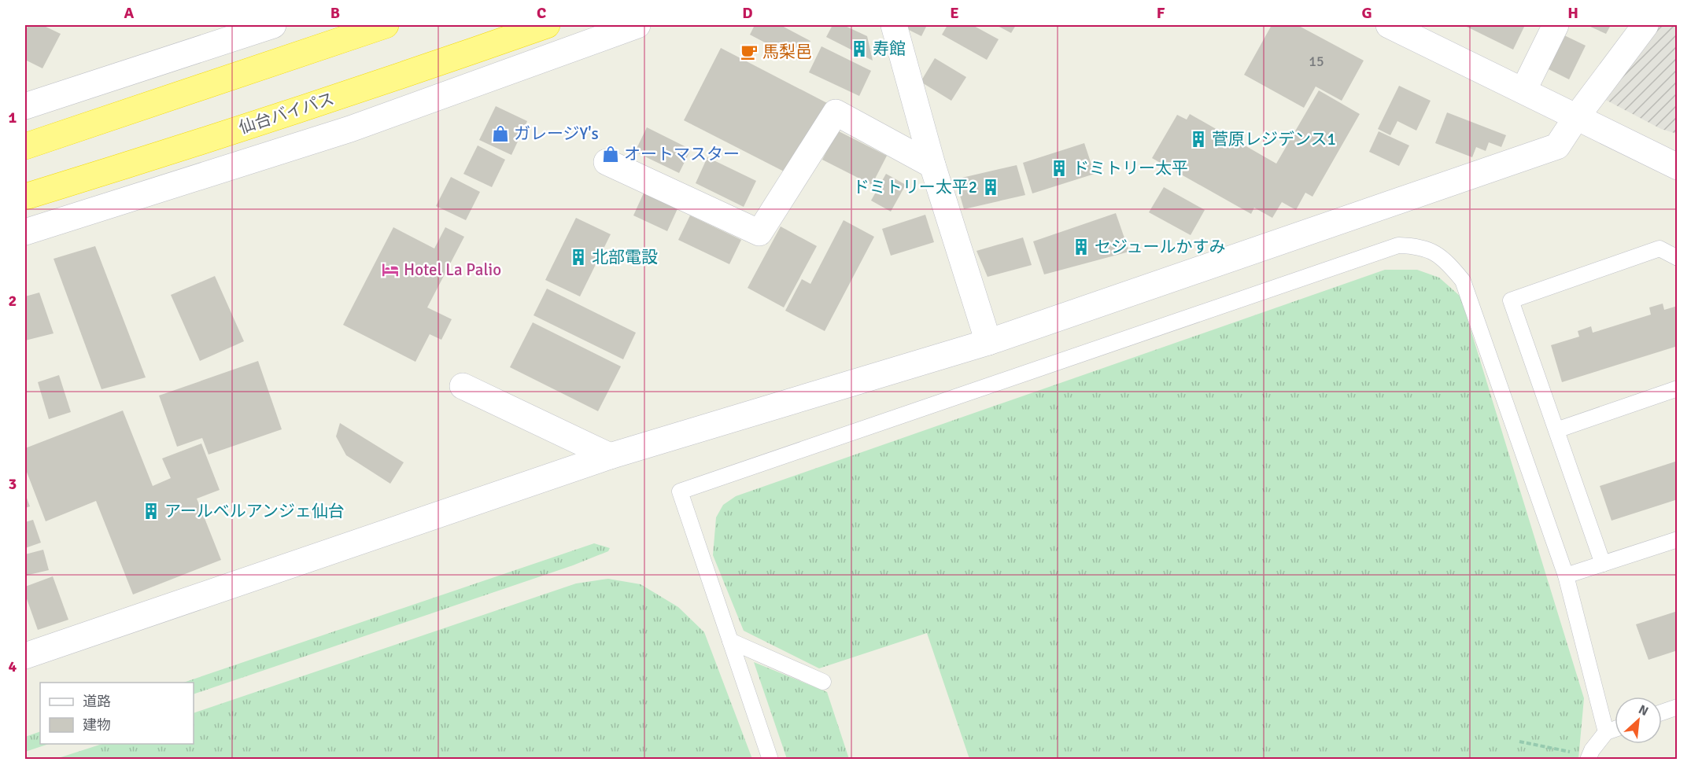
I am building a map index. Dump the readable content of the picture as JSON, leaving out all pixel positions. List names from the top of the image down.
{
  "streets": {
    "highway": ["仙台バイパス"]
  },
  "places": {
    "building": [
      "寿館",
      "菅原レジデンス1",
      "ドミトリー太平",
      "ドミトリー太平2",
      "セジュールかすみ",
      "北部電設",
      "アールベルアンジェ仙台"
    ],
    "cafe": ["馬梨邑"],
    "shop": ["ガレージY's", "オートマスター"],
    "hotel": ["Hotel La Palio"]
  },
  "house_numbers": ["15"],
  "legend": ["道路", "建物"],
  "north": "top right",
  "grid": {
    "columns": [
      "A",
      "B",
      "C",
      "D",
      "E",
      "F",
      "G",
      "H"
    ],
    "rows": [
      "1",
      "2",
      "3",
      "4"
    ]
  }
}
